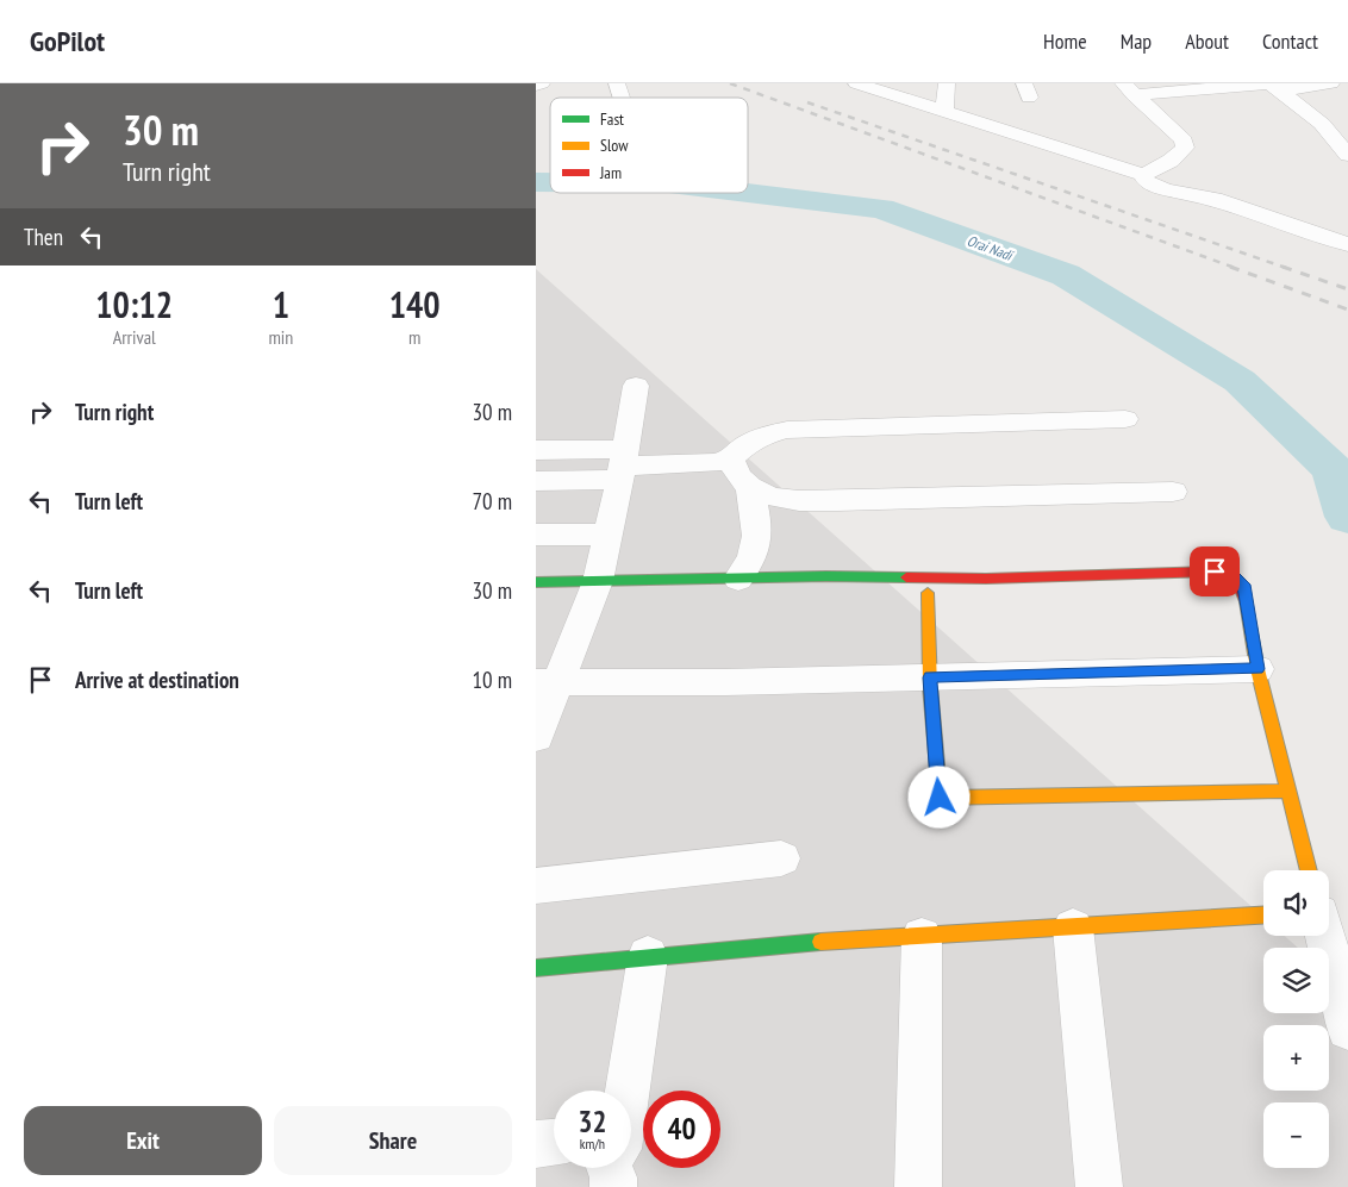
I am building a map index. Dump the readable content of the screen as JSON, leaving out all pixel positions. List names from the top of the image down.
{
  "water": ["Orai Nadi"],
  "legend": ["Fast", "Slow", "Jam"],
  "page": {
    "header": "GoPilot",
    "nav": [
      "Home",
      "Map",
      "About",
      "Contact"
    ],
    "turn": ["30 m", "Turn right"],
    "then": "Then",
    "eta": [
      "10:12",
      "Arrival",
      "1",
      "min",
      "140",
      "m"
    ],
    "list": [
      {
        "name": "Turn right",
        "value": "30 m"
      },
      {
        "name": "Turn left",
        "value": "70 m"
      },
      {
        "name": "Turn left",
        "value": "30 m"
      },
      {
        "name": "Arrive at destination",
        "value": "10 m"
      }
    ],
    "map_buttons": ["+", "−"],
    "speed": "32 km/h",
    "limit": "40",
    "buttons": ["Exit", "Share"]
  }
}
